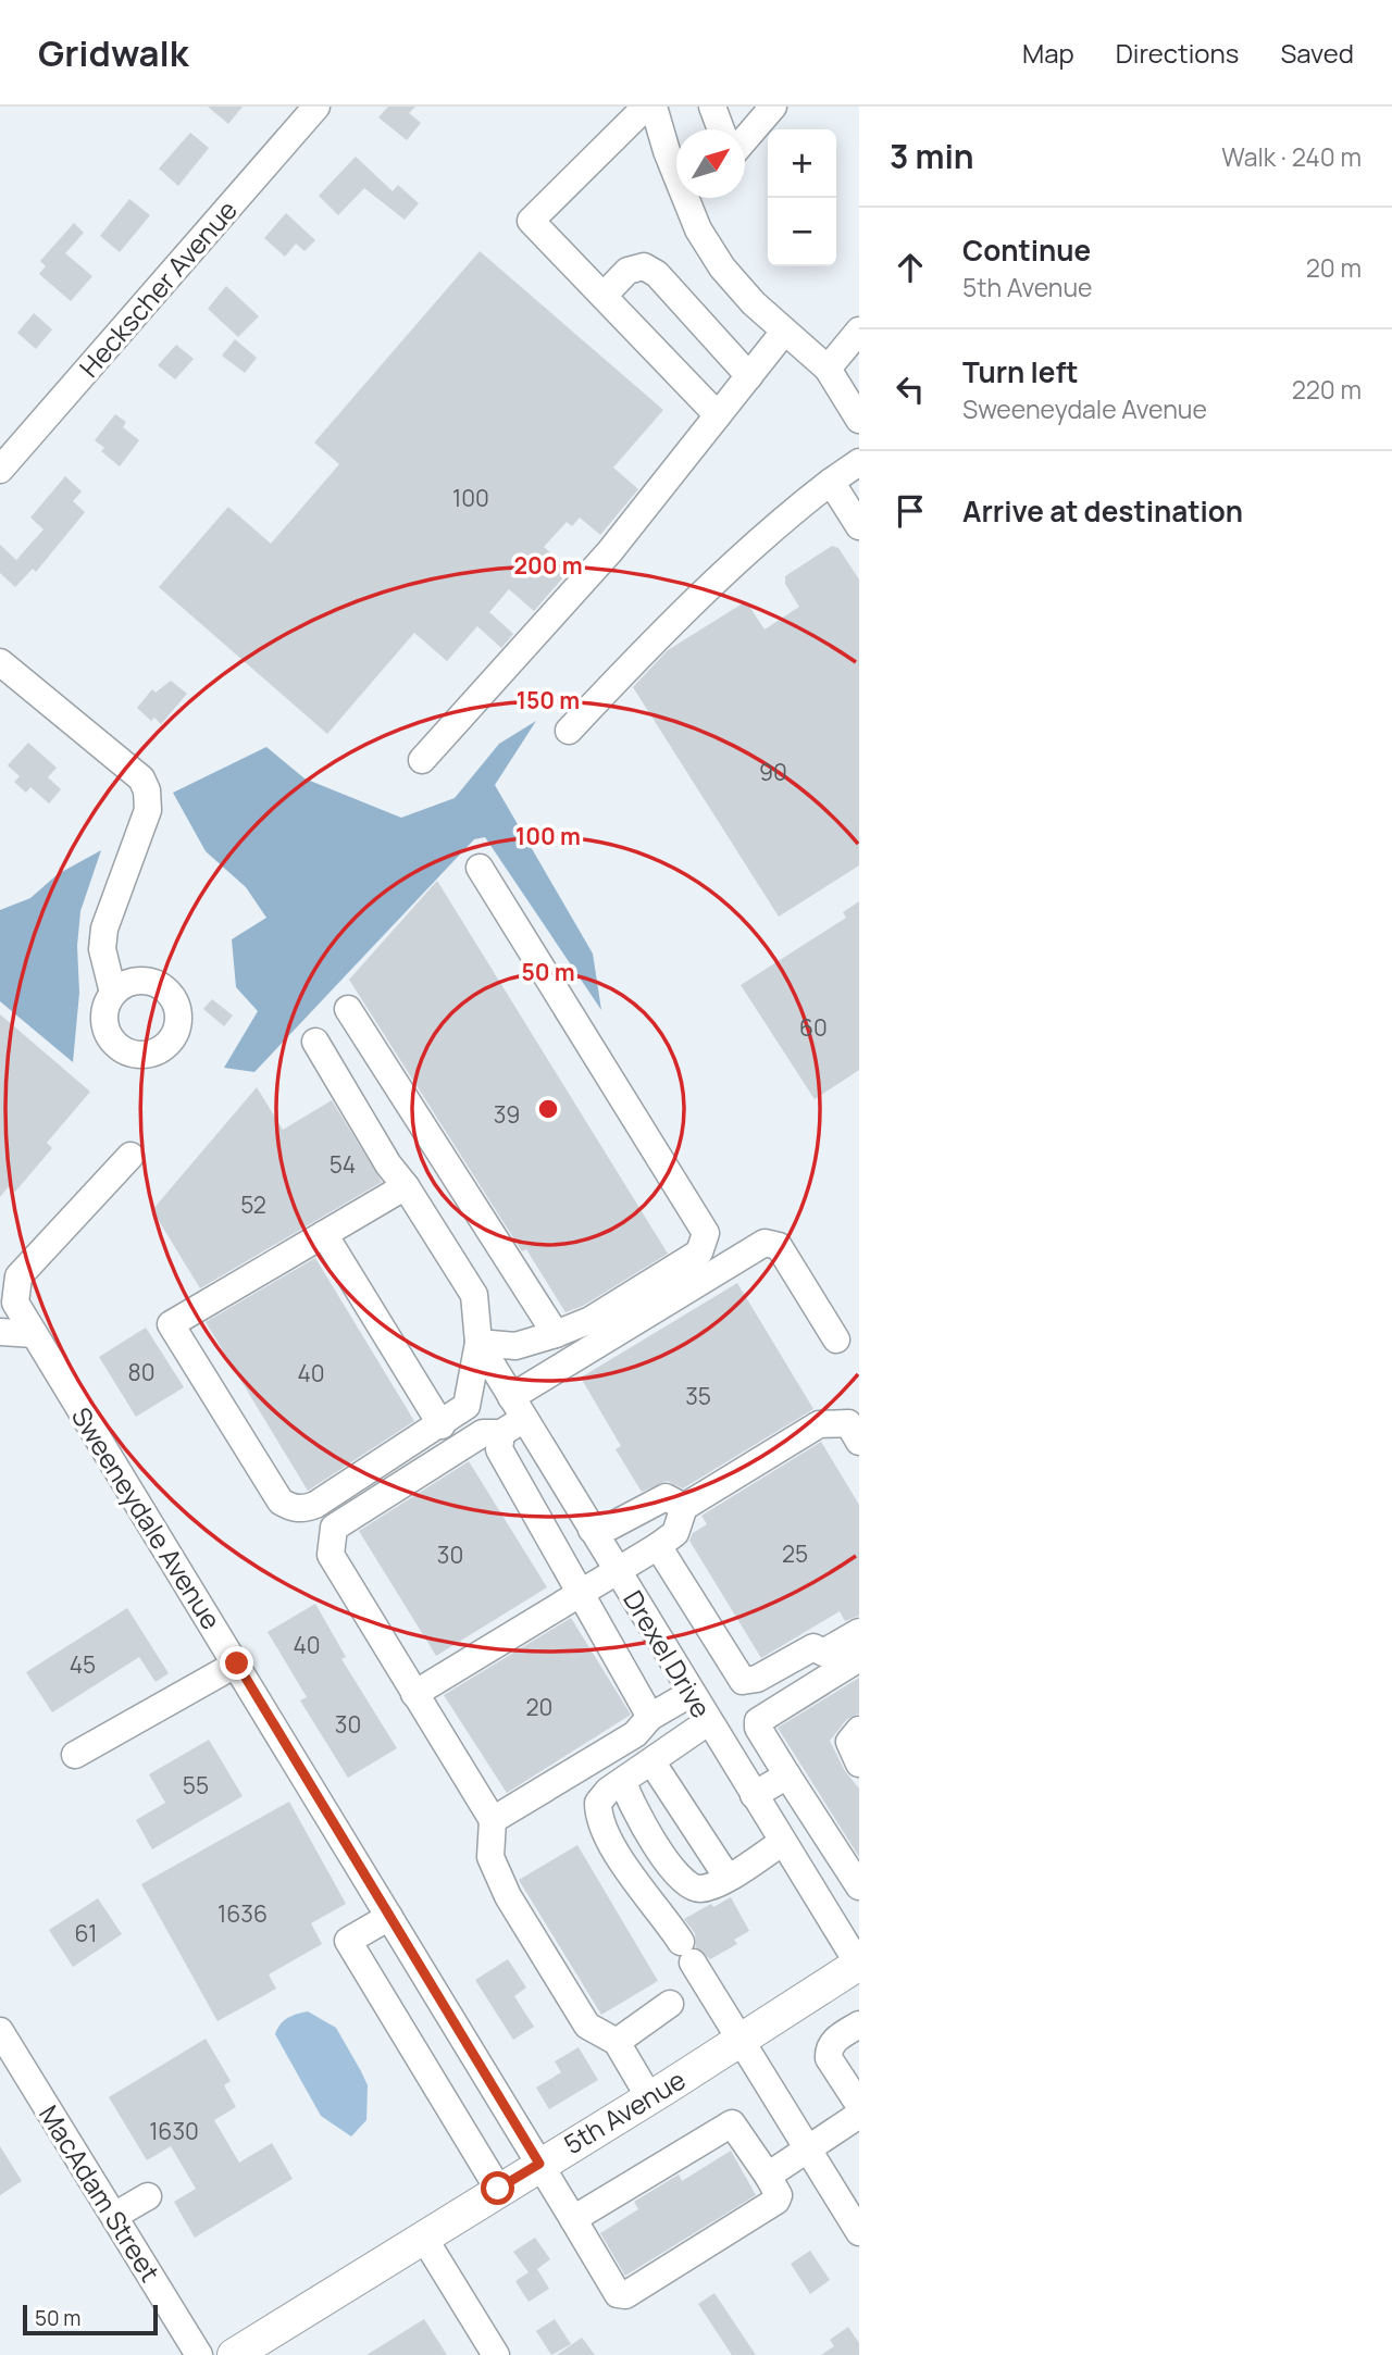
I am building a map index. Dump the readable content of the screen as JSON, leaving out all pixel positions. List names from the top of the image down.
{
  "streets": {
    "main road": ["5th Avenue"],
    "street": [
      "Heckscher Avenue",
      "Sweeneydale Avenue",
      "Drexel Drive",
      "MacAdam Street"
    ]
  },
  "crossings": [
    ["Sweeneydale Avenue", "5th Avenue"],
    ["Drexel Drive", "5th Avenue"]
  ],
  "house_numbers": [
    "100",
    "90",
    "60",
    "39",
    "54",
    "52",
    "80",
    "40",
    "35",
    "25",
    "30",
    "40",
    "45",
    "20",
    "30",
    "55",
    "1636",
    "61",
    "1630"
  ],
  "scale_bar": "50 m",
  "north": "top right",
  "page": {
    "header": "Gridwalk",
    "nav": ["Map", "Directions", "Saved"],
    "heading": ["3 min", "Walk · 240 m"],
    "map_buttons": ["+", "−"],
    "list": [
      ["Continue", "5th Avenue", "20 m"],
      ["Turn left", "Sweeneydale Avenue", "220 m"],
      "Arrive at destination"
    ],
    "scale": "50 m"
  },
  "rings": [
    "200 m",
    "150 m",
    "100 m",
    "50 m"
  ]
}
